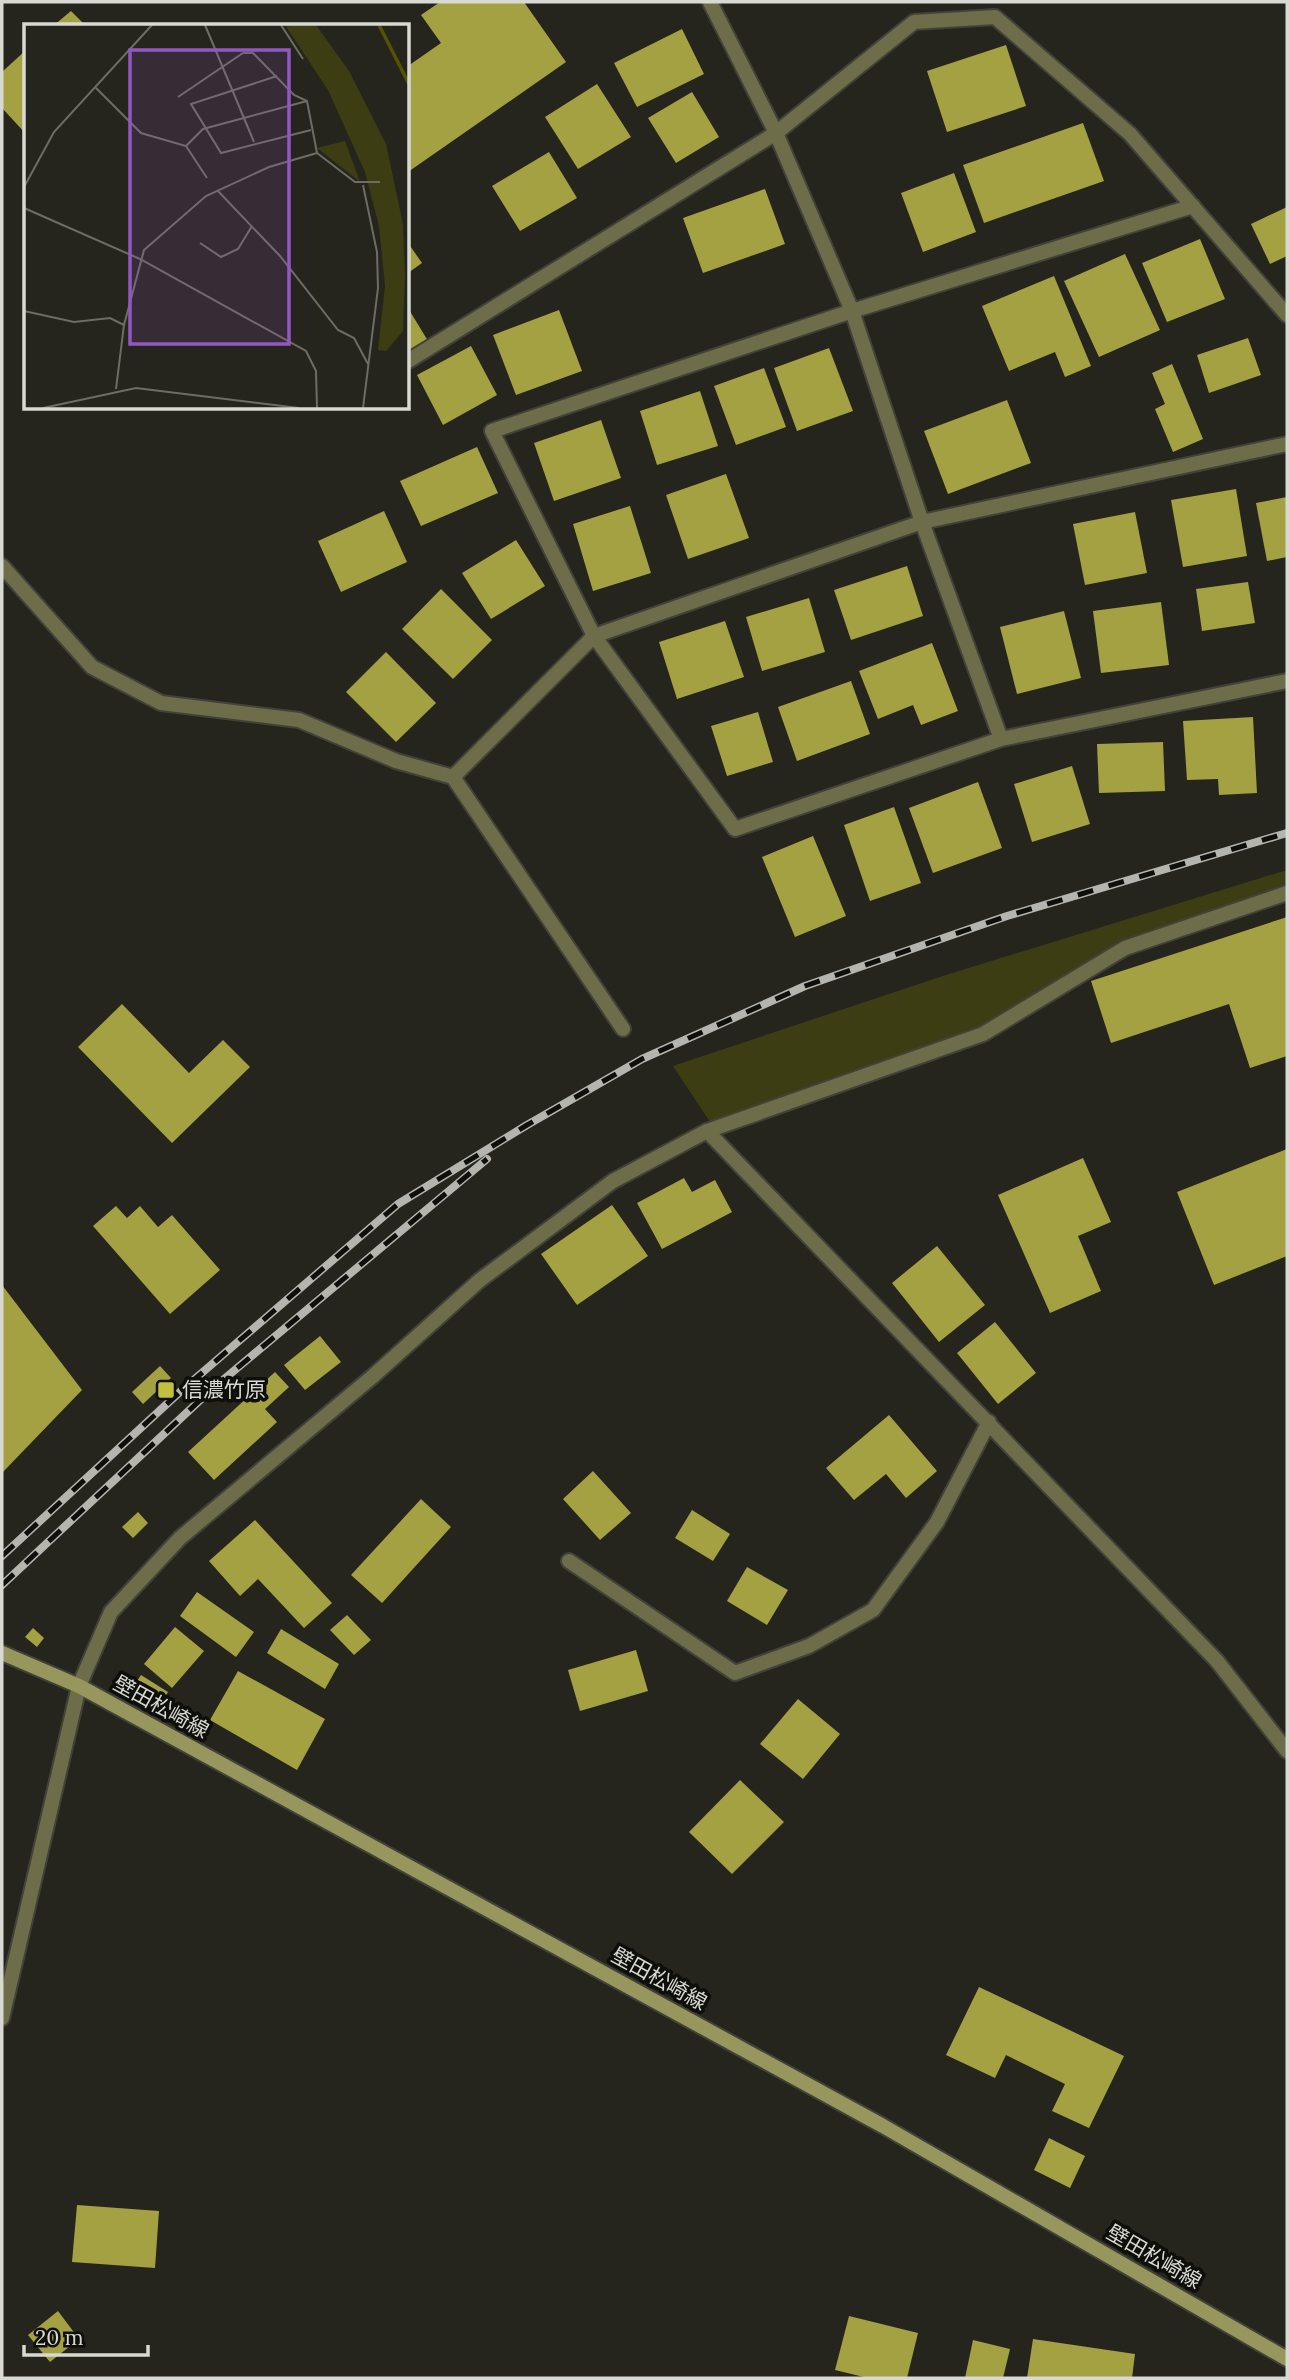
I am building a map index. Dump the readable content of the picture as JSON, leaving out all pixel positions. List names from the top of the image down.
{
  "streets": {
    "main road": ["壁田松崎線"]
  },
  "places": {
    "transit": ["信濃竹原"]
  },
  "scale_bar": "20 m"
}
